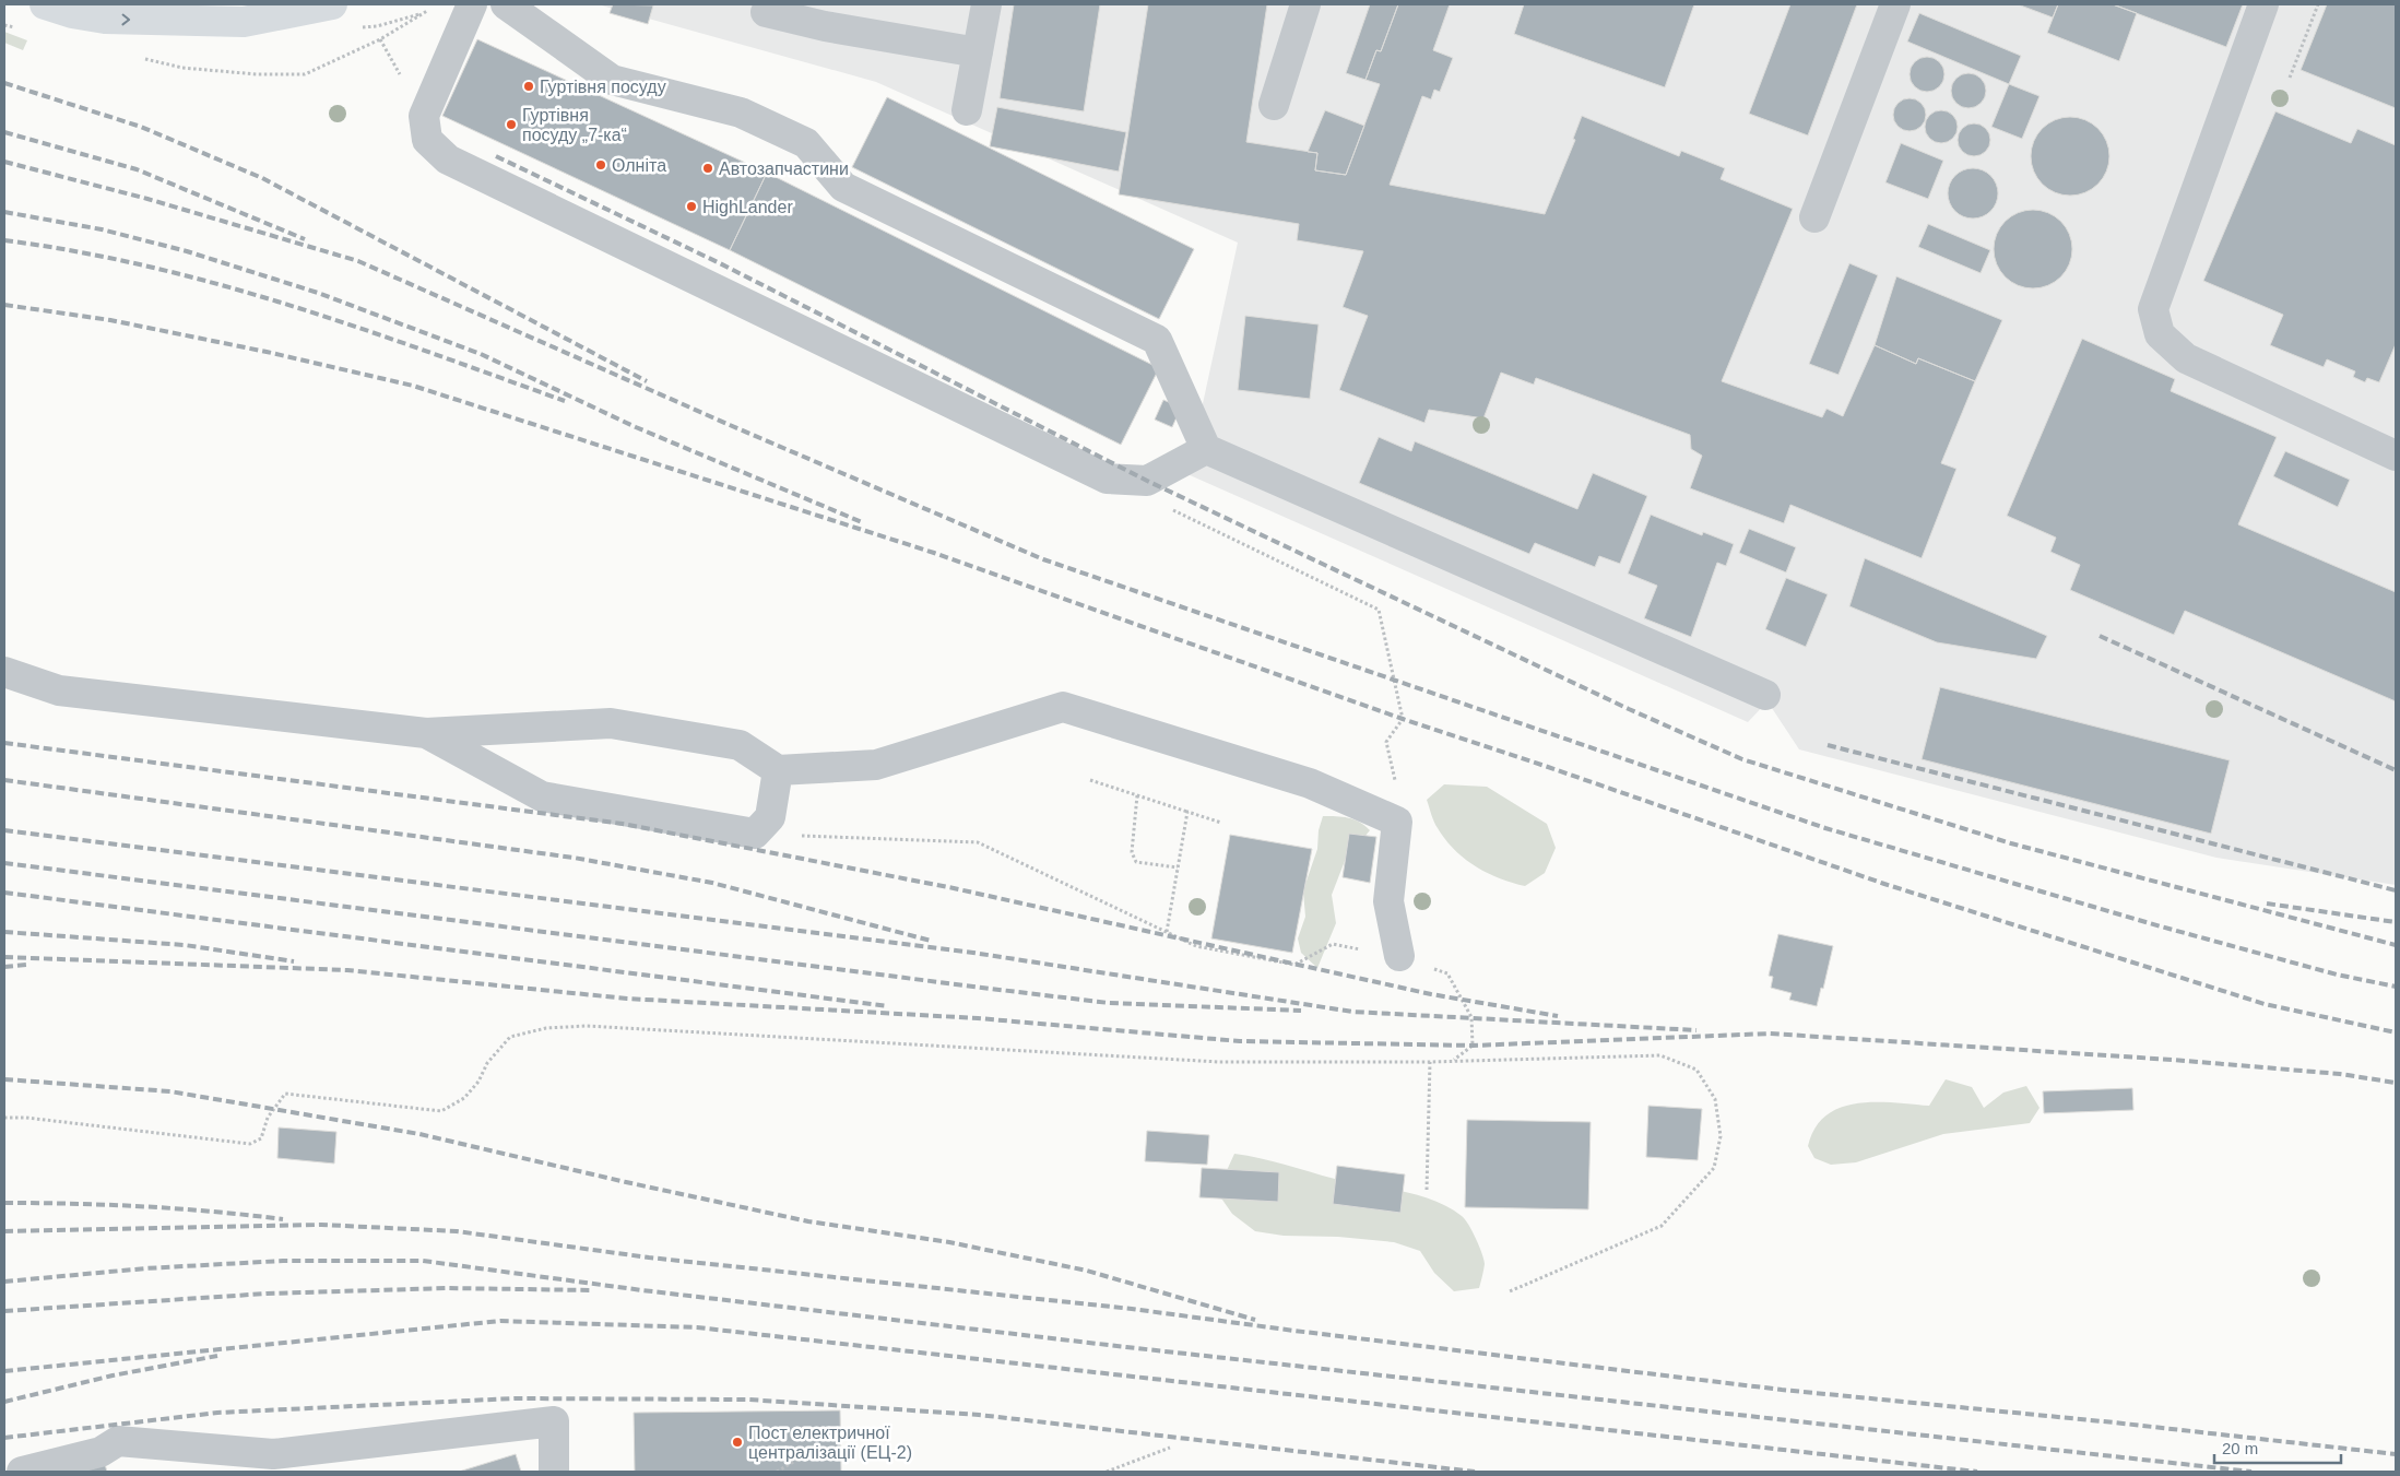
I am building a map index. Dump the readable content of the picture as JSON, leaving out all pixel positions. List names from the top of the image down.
{
  "places": [
    "Гуртівня посуду",
    "Гуртівня посуду „7-ка“",
    "Олніта",
    "Автозапчастини",
    "HighLander",
    "Пост електричної централізації (ЕЦ-2)"
  ],
  "scale_bar": "20 m"
}
